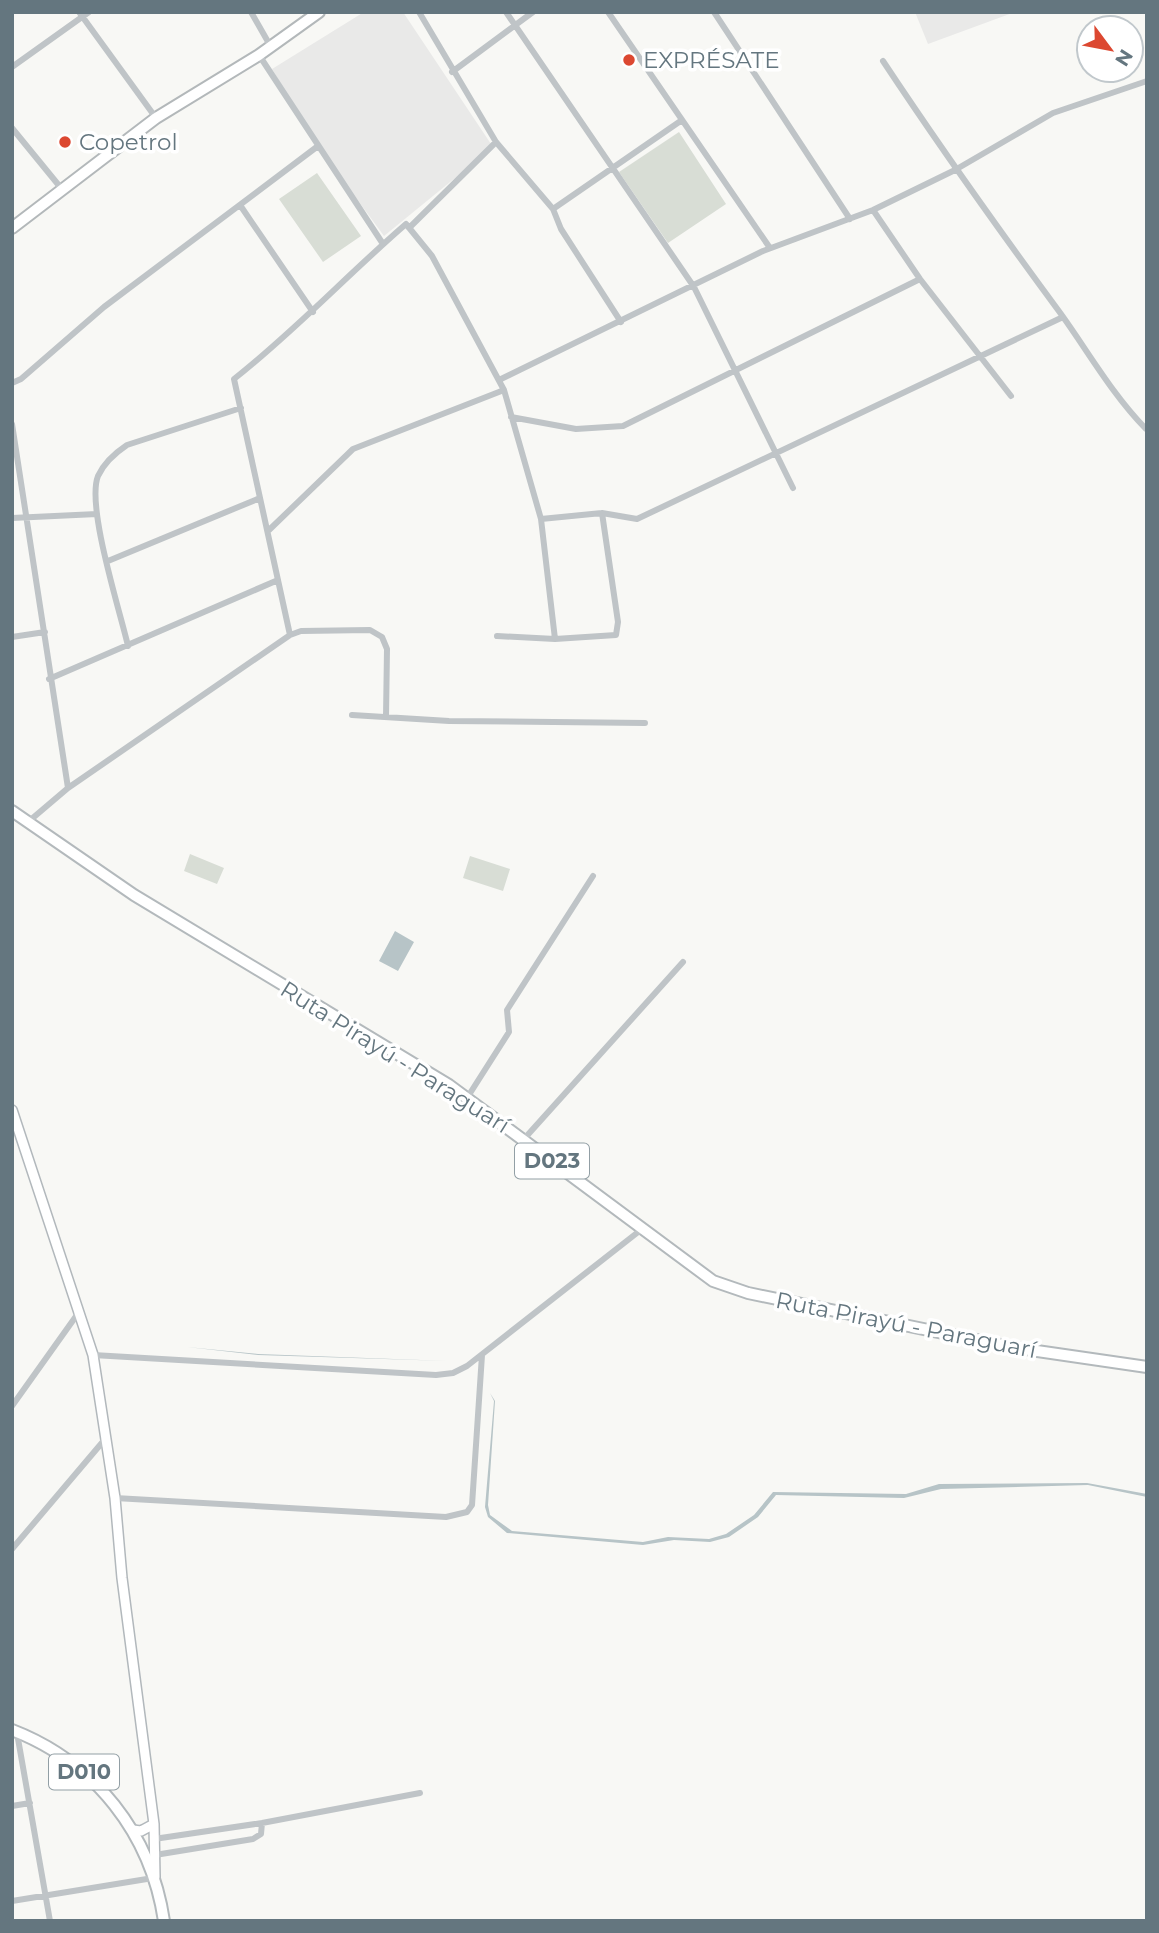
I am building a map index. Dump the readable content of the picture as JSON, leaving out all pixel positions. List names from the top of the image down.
{
  "streets": {
    "main road": ["Ruta Pirayú - Paraguarí", "D023", "D010"]
  },
  "places": ["EXPRÉSATE", "Copetrol"],
  "north": "bottom right"
}
